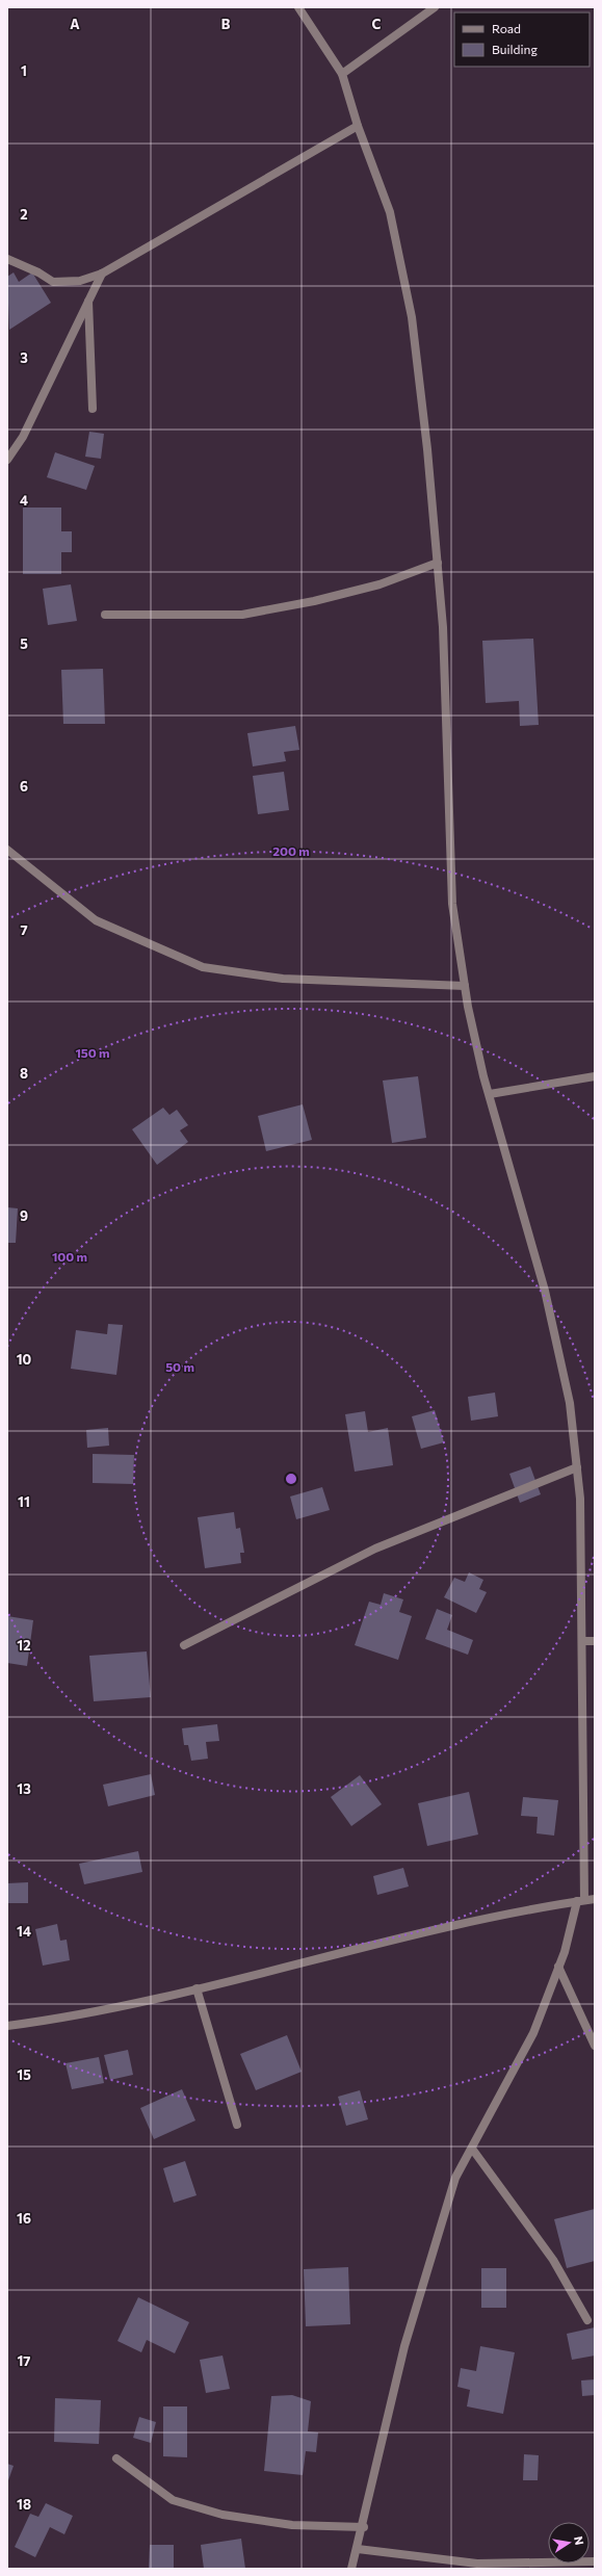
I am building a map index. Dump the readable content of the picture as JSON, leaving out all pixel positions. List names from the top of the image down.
{
  "legend": ["Road", "Building"],
  "north": "right",
  "grid": {
    "columns": ["A", "B", "C"],
    "rows": [
      "1",
      "2",
      "3",
      "4",
      "5",
      "6",
      "7",
      "8",
      "9",
      "10",
      "11",
      "12",
      "13",
      "14",
      "15",
      "16",
      "17",
      "18"
    ]
  },
  "rings": [
    "200 m",
    "150 m",
    "100 m",
    "50 m"
  ]
}
